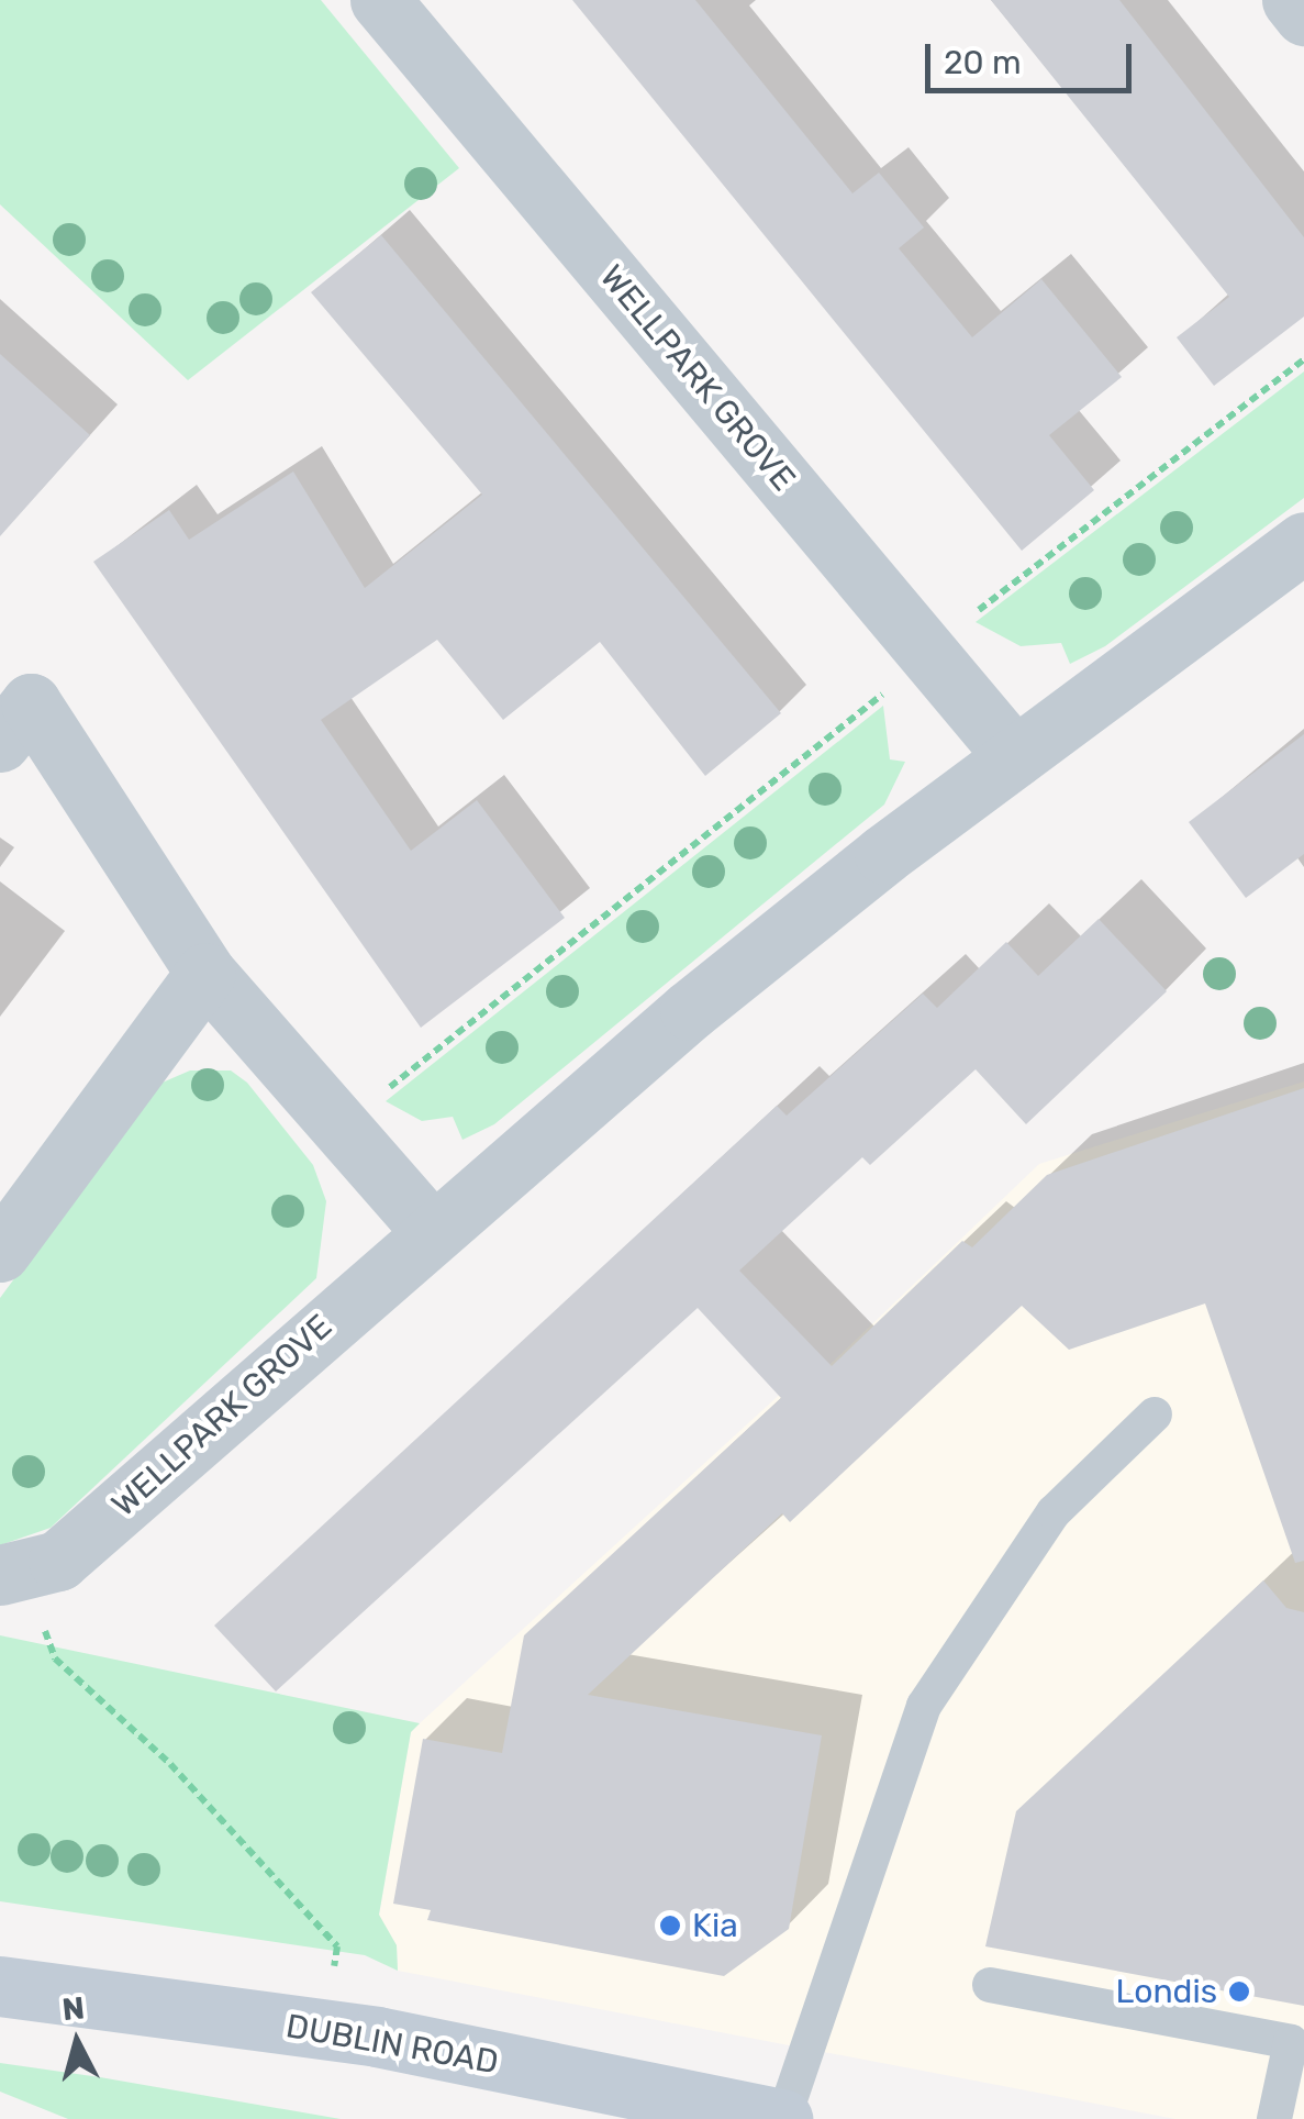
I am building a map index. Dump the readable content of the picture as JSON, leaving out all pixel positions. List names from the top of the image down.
{
  "streets": {
    "main road": ["DUBLIN ROAD"],
    "street": ["WELLPARK GROVE"]
  },
  "places": ["Kia", "Londis"],
  "scale_bar": "20 m",
  "north": "top"
}
